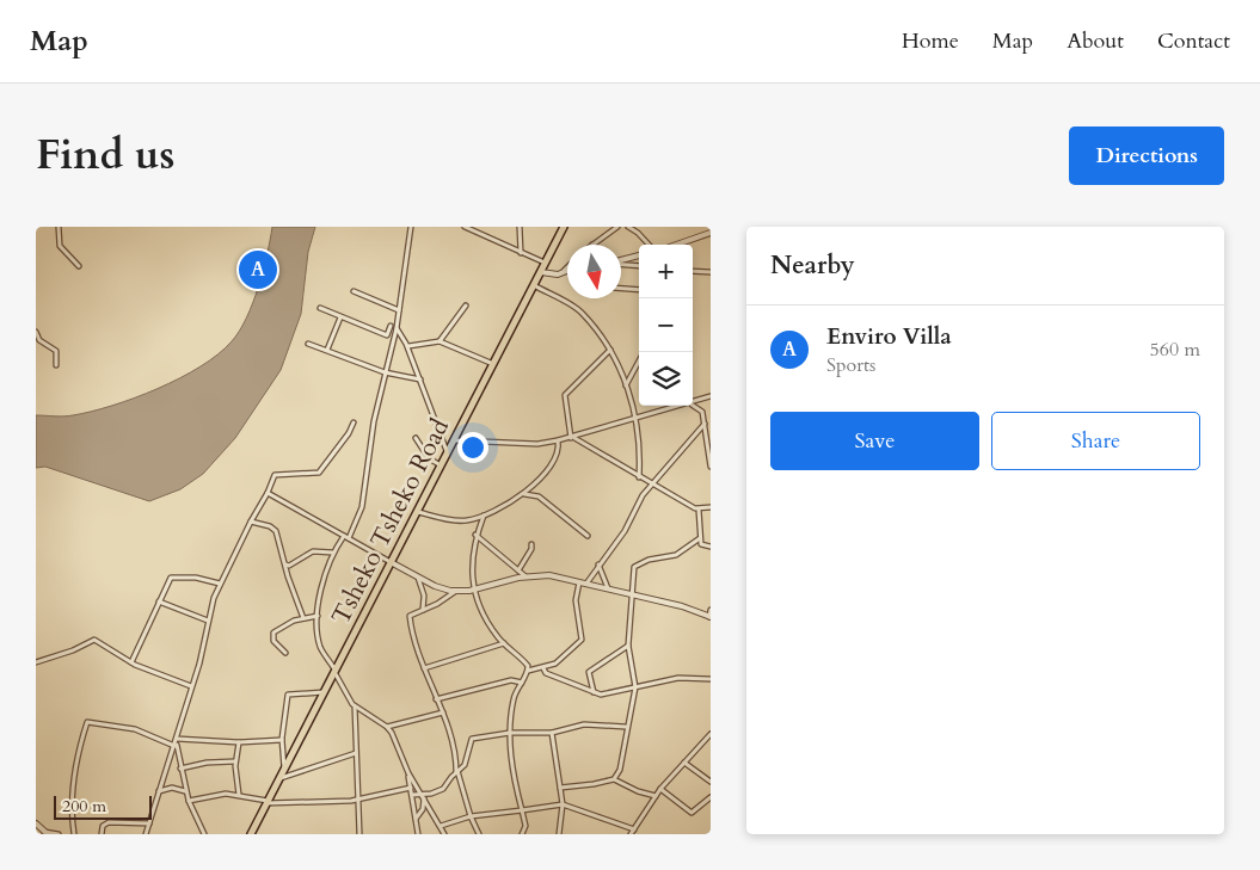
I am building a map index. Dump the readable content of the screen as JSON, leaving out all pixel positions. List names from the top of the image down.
{
  "streets": {
    "highway": ["Tsheko Tsheko Road"]
  },
  "scale_bar": "200 m",
  "north": "bottom",
  "page": {
    "header": "Map",
    "nav": [
      "Home",
      "Map",
      "About",
      "Contact"
    ],
    "title": "Find us",
    "buttons": [
      "Directions",
      ["Save", "Share"]
    ],
    "heading": "Nearby",
    "map_buttons": ["+", "−"],
    "pins": "A",
    "list": [
      {
        "mark": "A",
        "name": "Enviro Villa",
        "note": "Sports",
        "value": "560 m"
      }
    ],
    "scale": "200 m"
  }
}
